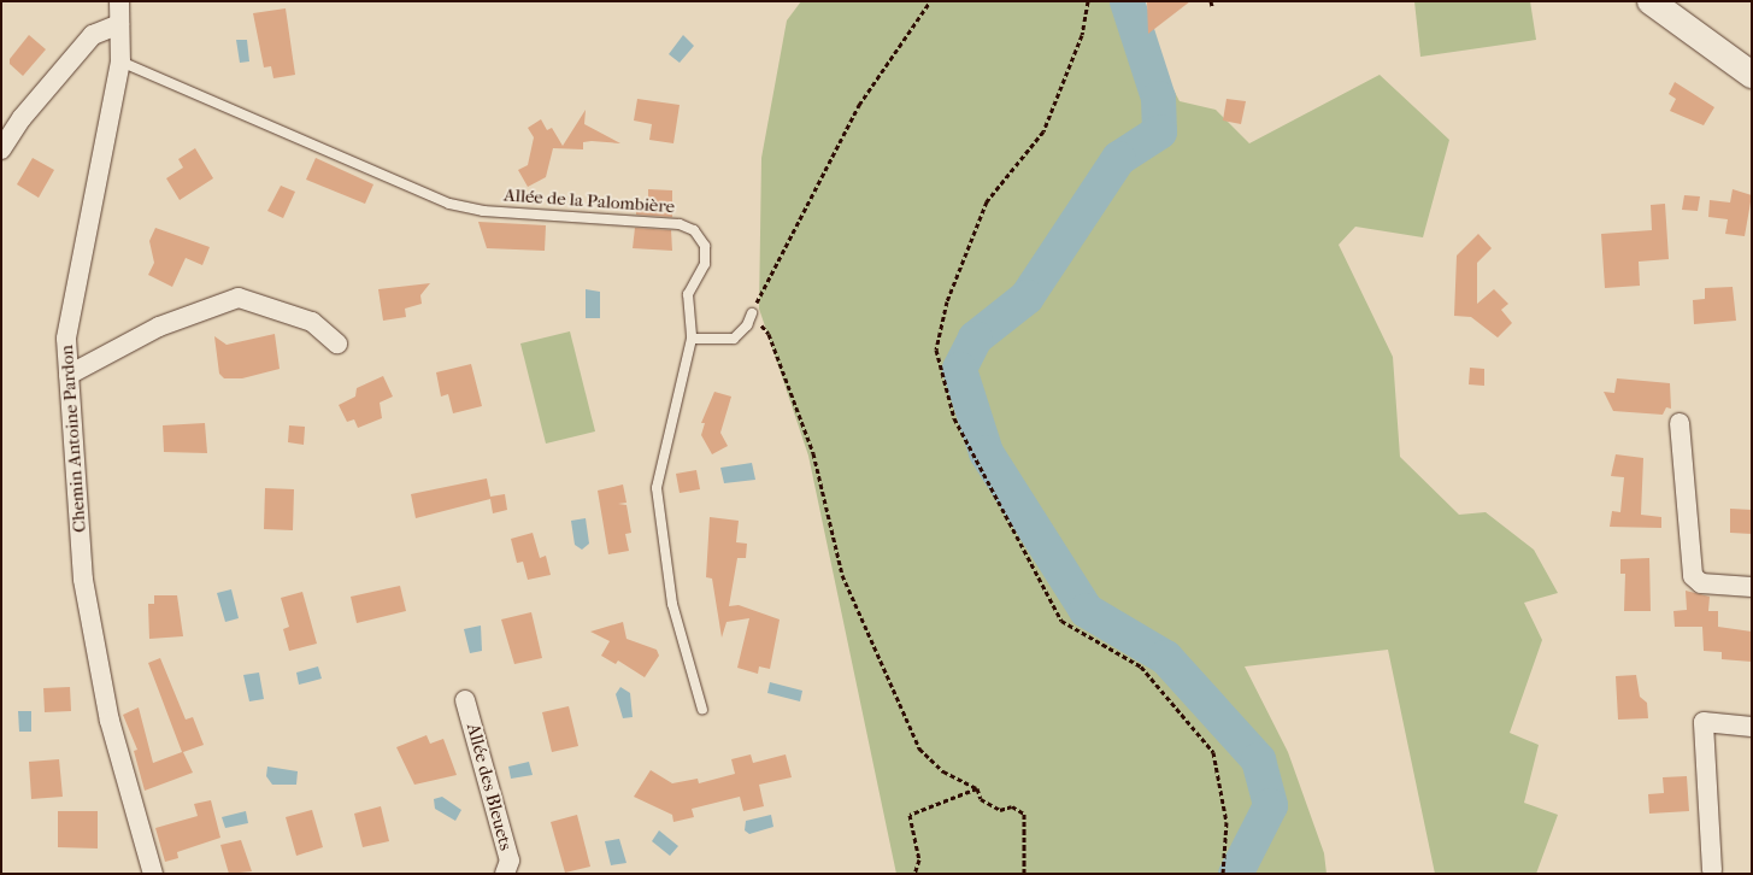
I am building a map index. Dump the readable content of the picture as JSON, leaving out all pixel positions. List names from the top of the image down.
{
  "streets": {
    "street": ["Chemin Antoine Pardon", "Allée des Bleuets"],
    "lane": ["Allée de la Palombière"]
  },
  "crossings": [
    ["Allée de la Palombière", "Chemin Antoine Pardon"]
  ]
}
